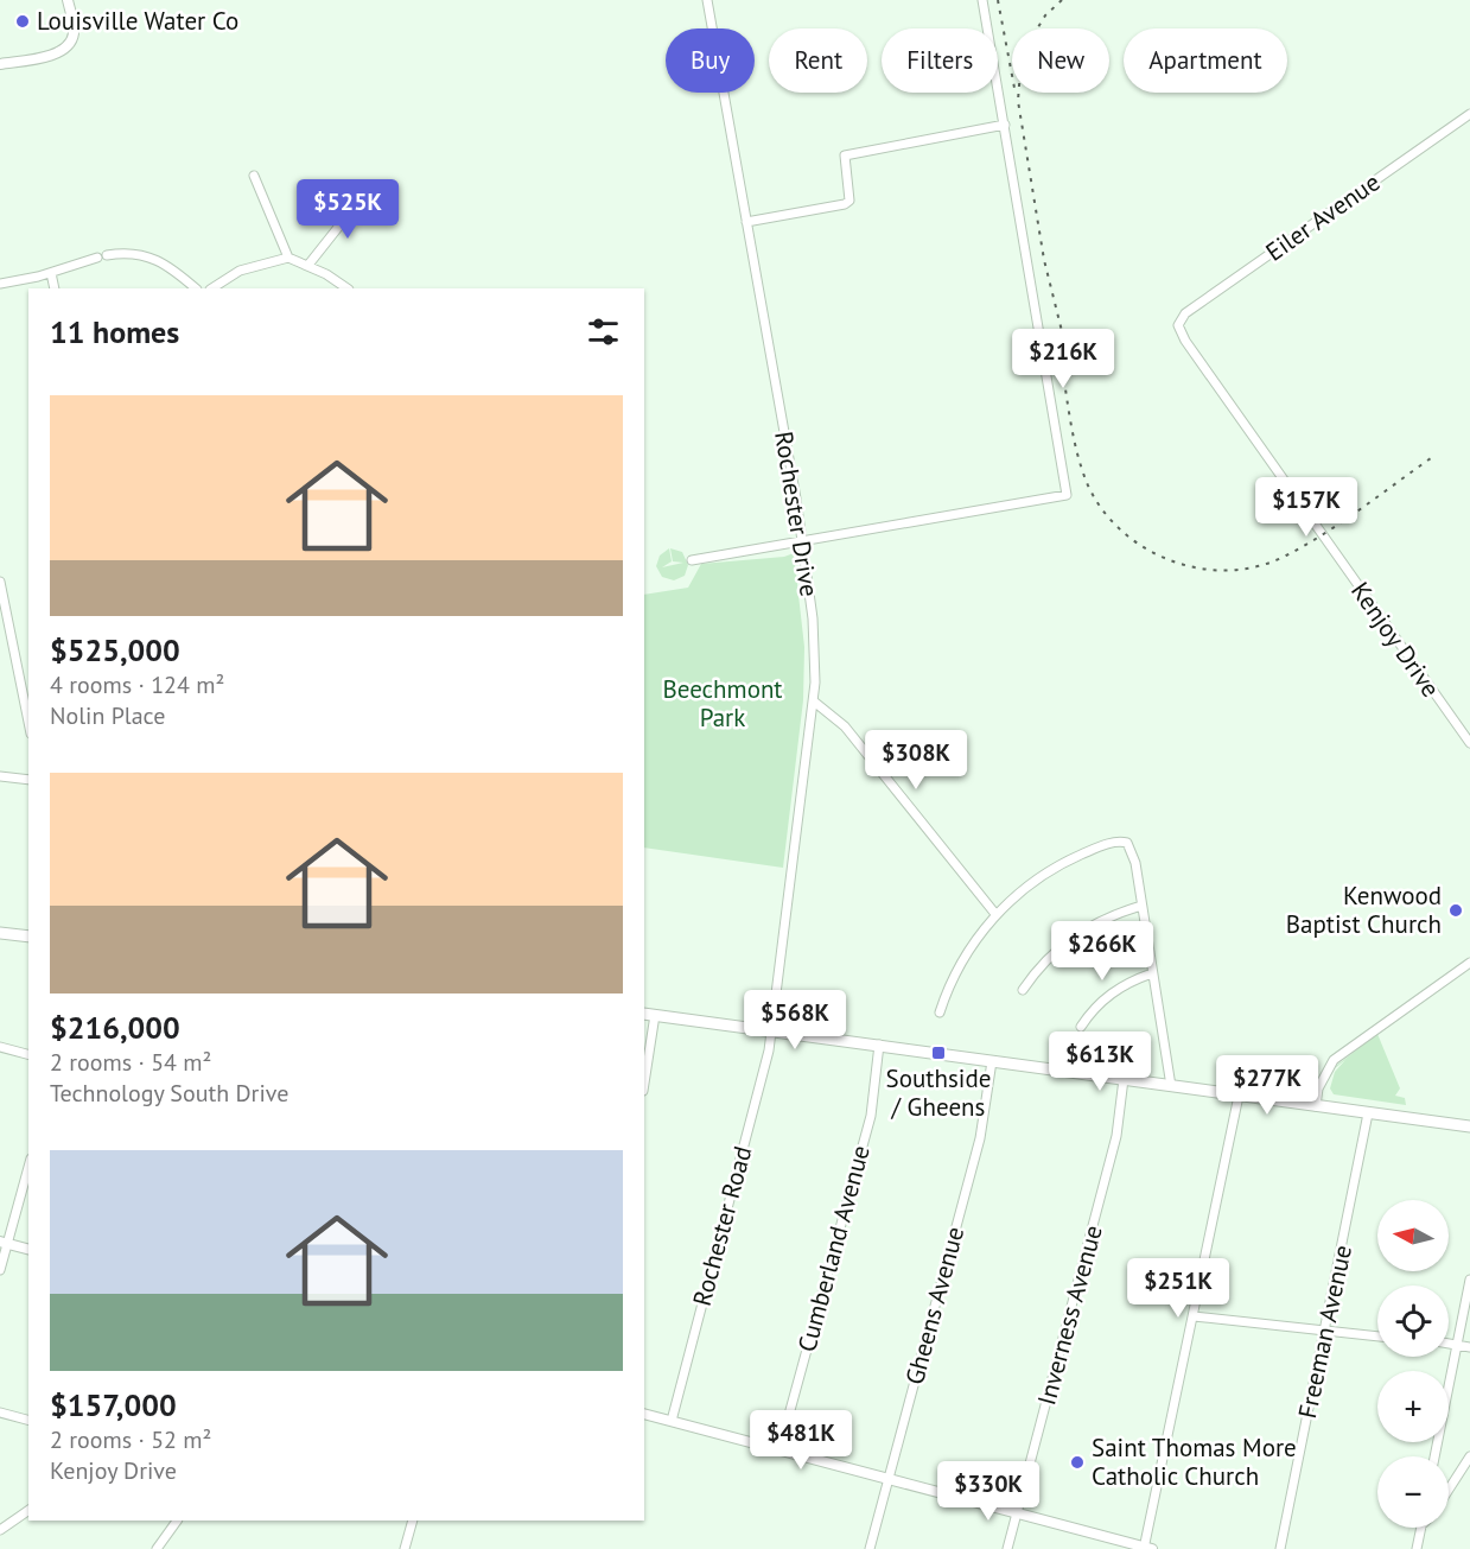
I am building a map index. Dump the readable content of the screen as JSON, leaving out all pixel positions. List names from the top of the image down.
{
  "streets": {
    "street": [
      "Eiler Avenue",
      "Rochester Drive",
      "Kenjoy Drive",
      "Rochester Road",
      "Cumberland Avenue",
      "Gheens Avenue",
      "Inverness Avenue",
      "Freeman Avenue"
    ]
  },
  "crossings": [
    ["Eiler Avenue", "Kenjoy Drive"],
    ["Rochester Drive", "Rochester Road"]
  ],
  "parks": ["Beechmont Park"],
  "places": {
    "other": ["Louisville Water Co", "Kenwood Baptist Church", "Saint Thomas More Catholic Church"],
    "transit": ["Southside / Gheens"]
  },
  "north": "left",
  "page": {
    "chip": [
      "Buy",
      "Rent",
      "Filters",
      "New",
      "Apartment"
    ],
    "price": [
      "$525K",
      "$216K",
      "$157K",
      "$308K",
      "$266K",
      "$568K",
      "$613K",
      "$277K",
      "$251K",
      "$481K",
      "$330K"
    ],
    "heading": "11 homes",
    "list": [
      {
        "name": "$525,000",
        "note": "4 rooms · 124 m² · Nolin Place"
      },
      {
        "name": "$216,000",
        "note": "2 rooms · 54 m² · Technology South Drive"
      },
      {
        "name": "$157,000",
        "note": "2 rooms · 52 m² · Kenjoy Drive"
      }
    ],
    "map_buttons": ["+", "−"]
  }
}
